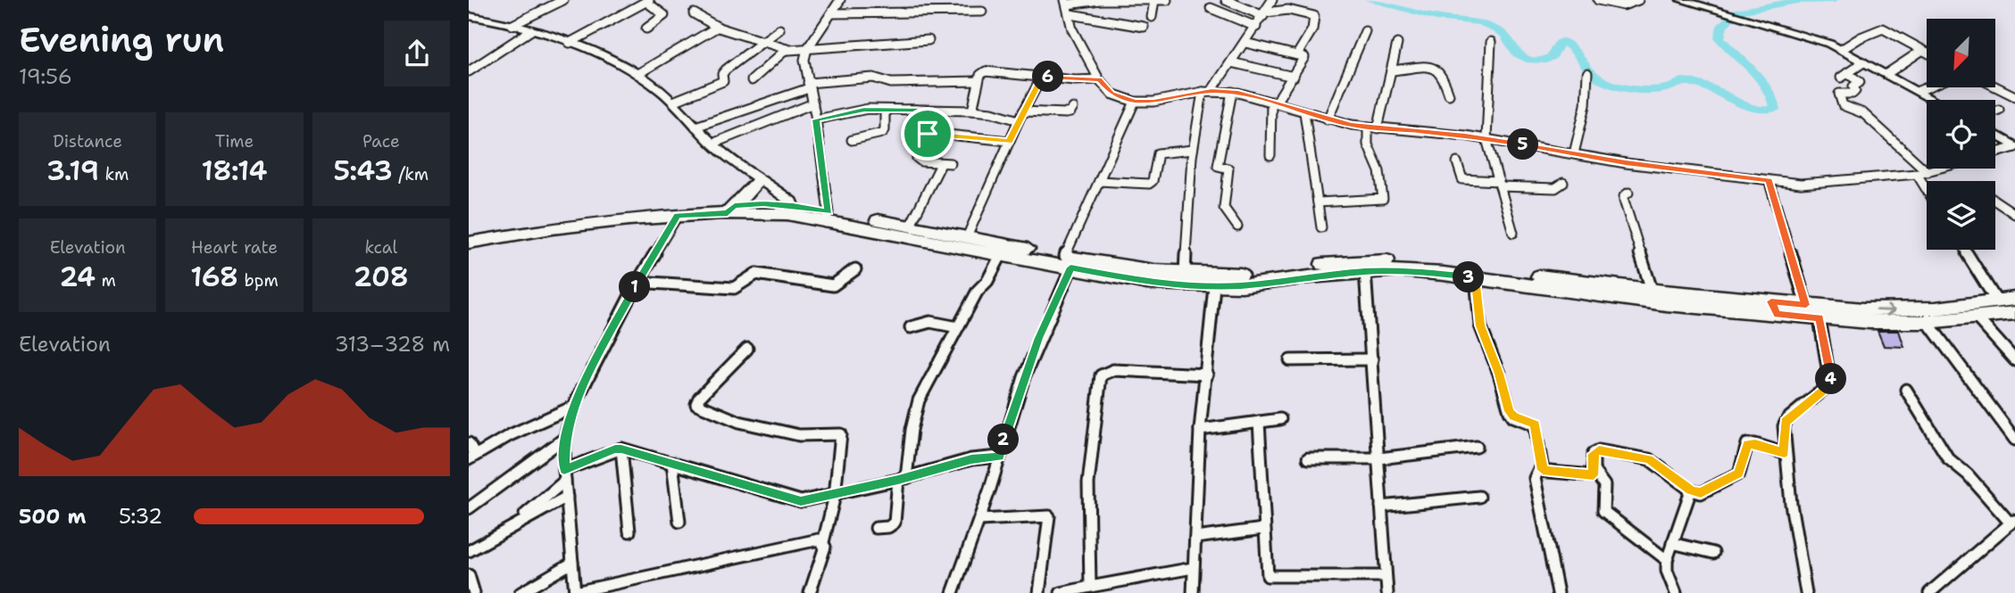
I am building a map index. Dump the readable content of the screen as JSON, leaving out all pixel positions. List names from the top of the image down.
{
  "north": "bottom left",
  "page": {
    "heading": ["Evening run", "19:56"],
    "pins": [
      "6",
      "5",
      "3",
      "1",
      "4",
      "2"
    ],
    "stats": [
      ["Distance", "3.19 km"],
      ["Time", "18:14"],
      ["Pace", "5:43 /km"],
      ["Elevation", "24 m"],
      ["Heart rate", "168 bpm"],
      ["kcal", "208"]
    ],
    "chart": ["Elevation", "313–328 m"],
    "list": [
      {
        "name": "500 m",
        "note": "5:32"
      }
    ]
  }
}
